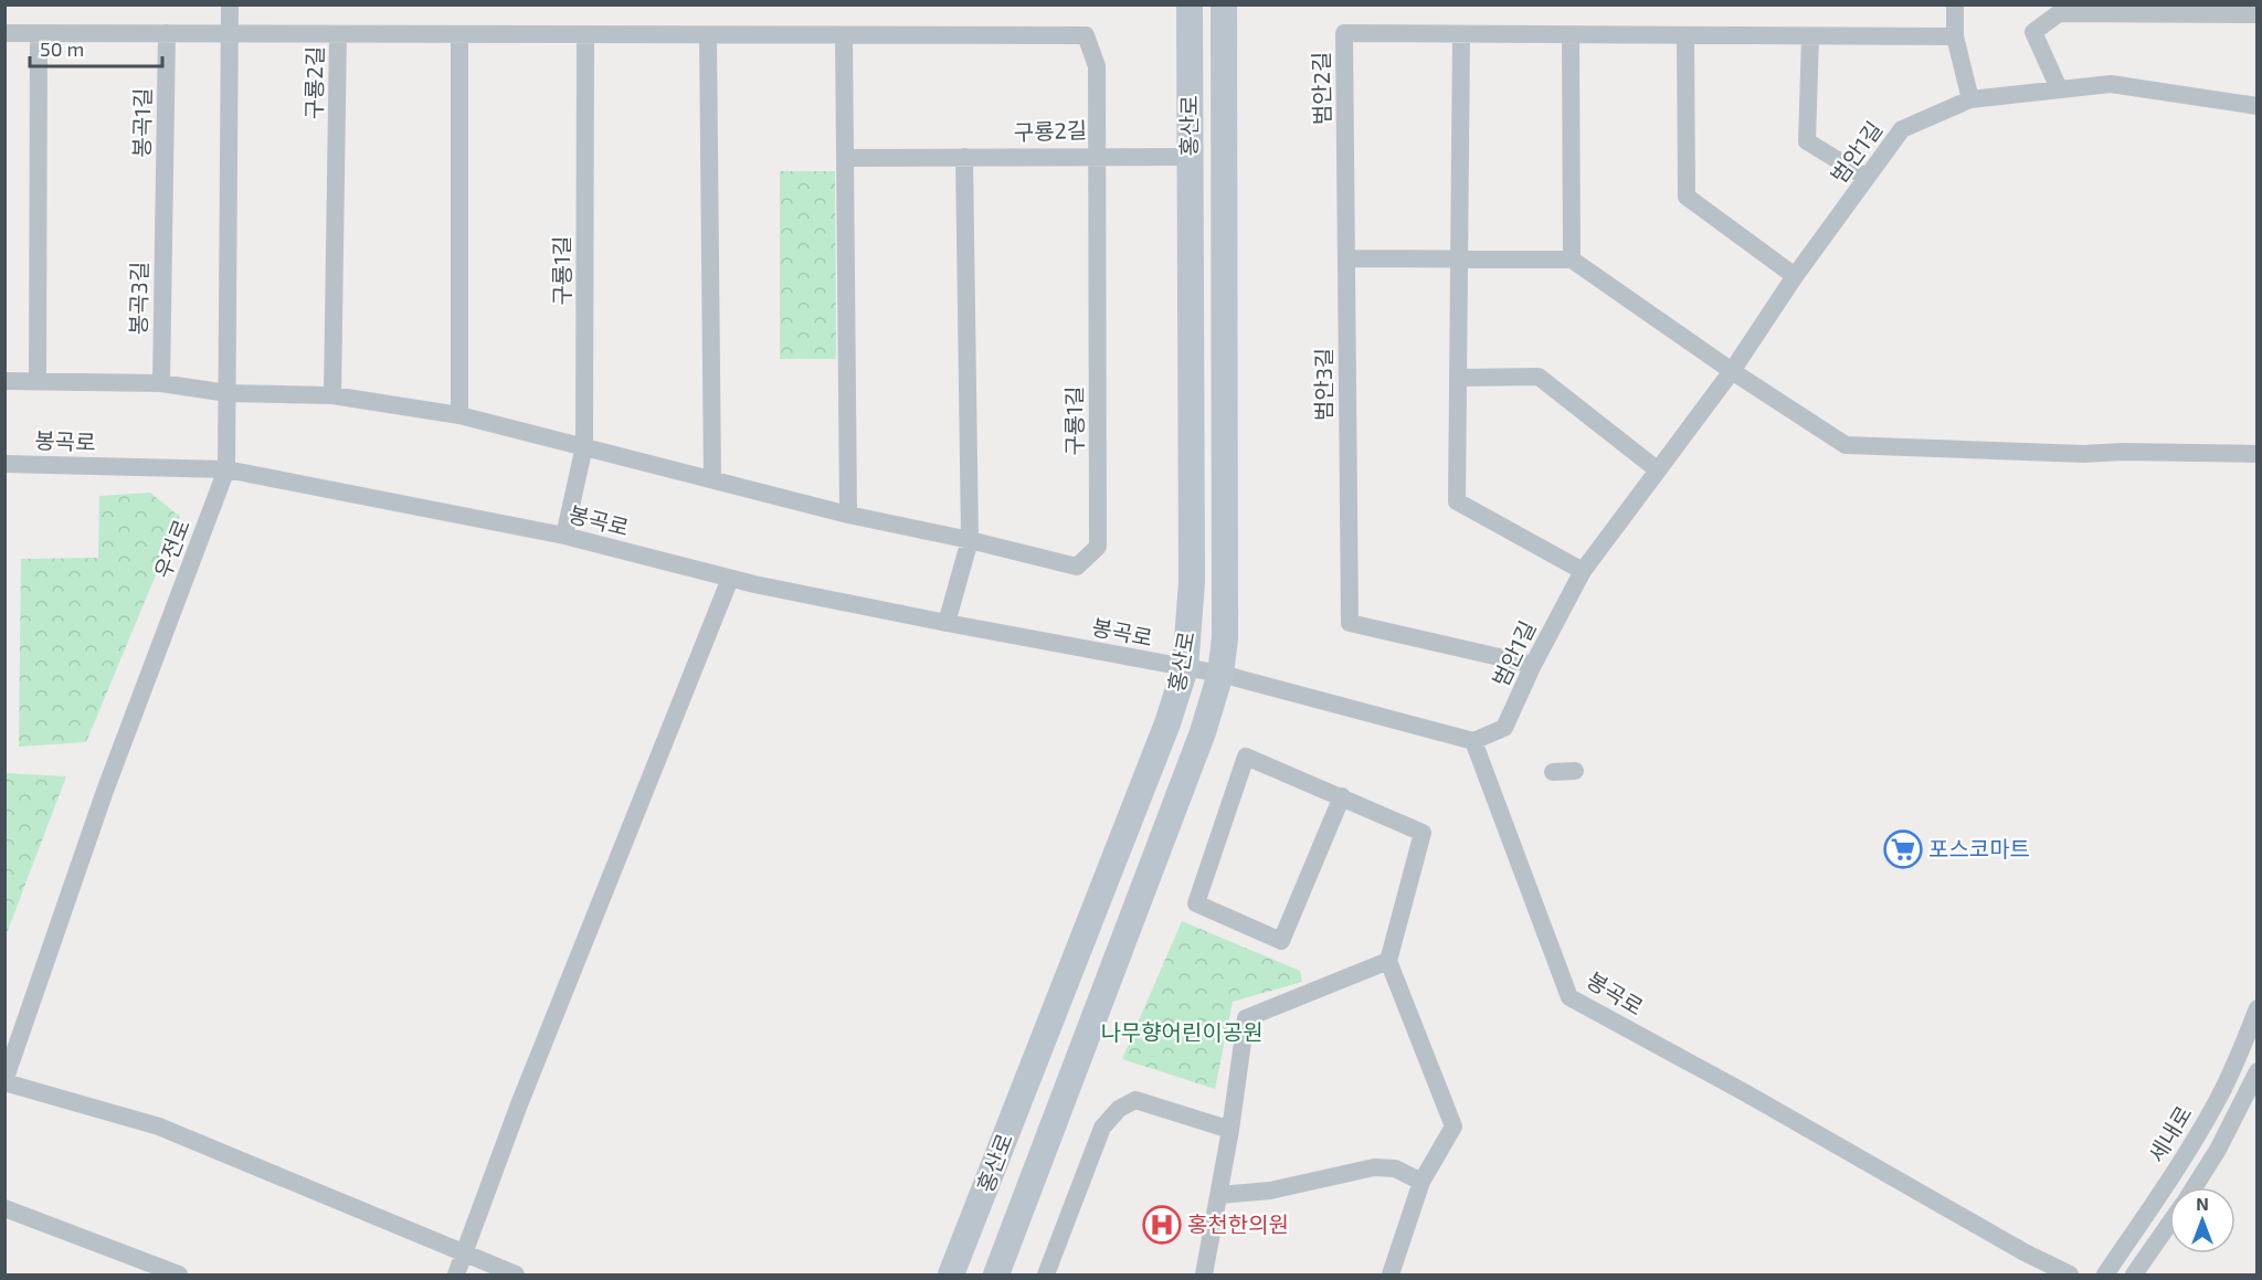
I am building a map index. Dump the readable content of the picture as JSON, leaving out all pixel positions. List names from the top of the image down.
{
  "streets": {
    "street": [
      "구룡2길",
      "범안2길",
      "봉곡1길",
      "홍산로",
      "범안1길",
      "구룡1길",
      "봉곡3길",
      "범안3길",
      "봉곡로",
      "우전로",
      "세내로"
    ]
  },
  "crossings": [
    ["구룡2길", "구룡1길"],
    ["범안2길", "범안3길"],
    ["봉곡1길", "봉곡3길"],
    ["홍산로", "봉곡로"],
    ["범안1길", "범안3길"],
    ["범안1길", "봉곡로"],
    ["구룡1길", "우전로"],
    ["봉곡로", "우전로"]
  ],
  "parks": ["나무향어린이공원"],
  "places": {
    "supermarket": ["포스코마트"],
    "hospital": ["홍천한의원"]
  },
  "scale_bar": "50 m",
  "north": "top"
}
